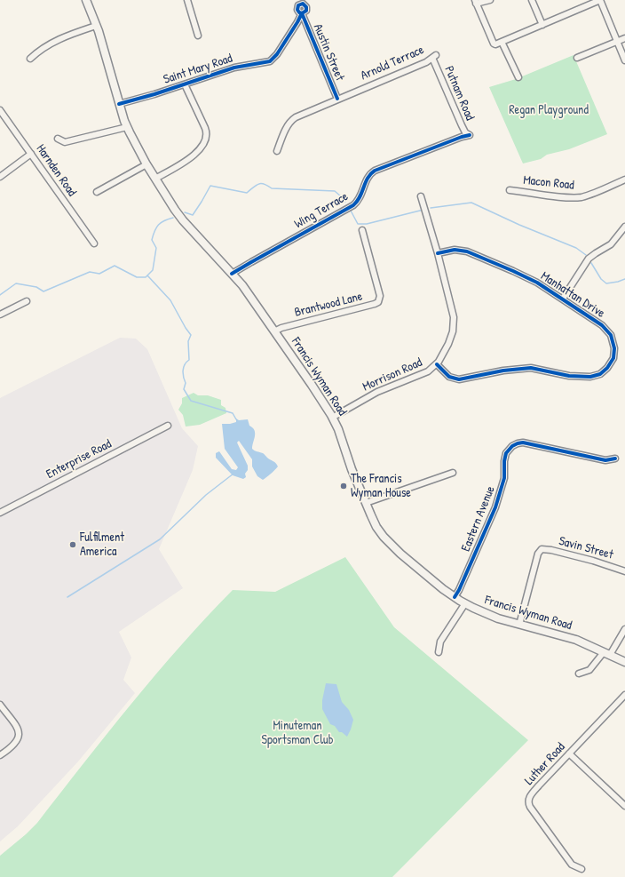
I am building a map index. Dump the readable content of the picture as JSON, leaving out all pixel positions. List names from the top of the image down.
{
  "streets": {
    "main road": ["Francis Wyman Road"],
    "street": [
      "Austin Street",
      "Arnold Terrace",
      "Saint Mary Road",
      "Putnam Road",
      "Harnden Road",
      "Macon Road",
      "Wing Terrace",
      "Manhattan Drive",
      "Brantwood Lane",
      "Morrison Road",
      "Enterprise Road",
      "Eastern Avenue",
      "Savin Street",
      "Luther Road"
    ]
  },
  "crossings": [
    ["Austin Street", "Arnold Terrace"],
    ["Austin Street", "Saint Mary Road"],
    ["Arnold Terrace", "Putnam Road"],
    ["Saint Mary Road", "Francis Wyman Road"],
    ["Putnam Road", "Wing Terrace"],
    ["Wing Terrace", "Francis Wyman Road"],
    ["Manhattan Drive", "Morrison Road"],
    ["Brantwood Lane", "Francis Wyman Road"],
    ["Morrison Road", "Francis Wyman Road"],
    ["Francis Wyman Road", "Eastern Avenue"],
    ["Francis Wyman Road", "Savin Street"]
  ],
  "parks": ["Regan Playground", "Minuteman Sportsman Club"],
  "places": ["The Francis Wyman House", "Fulfilment America"]
}
